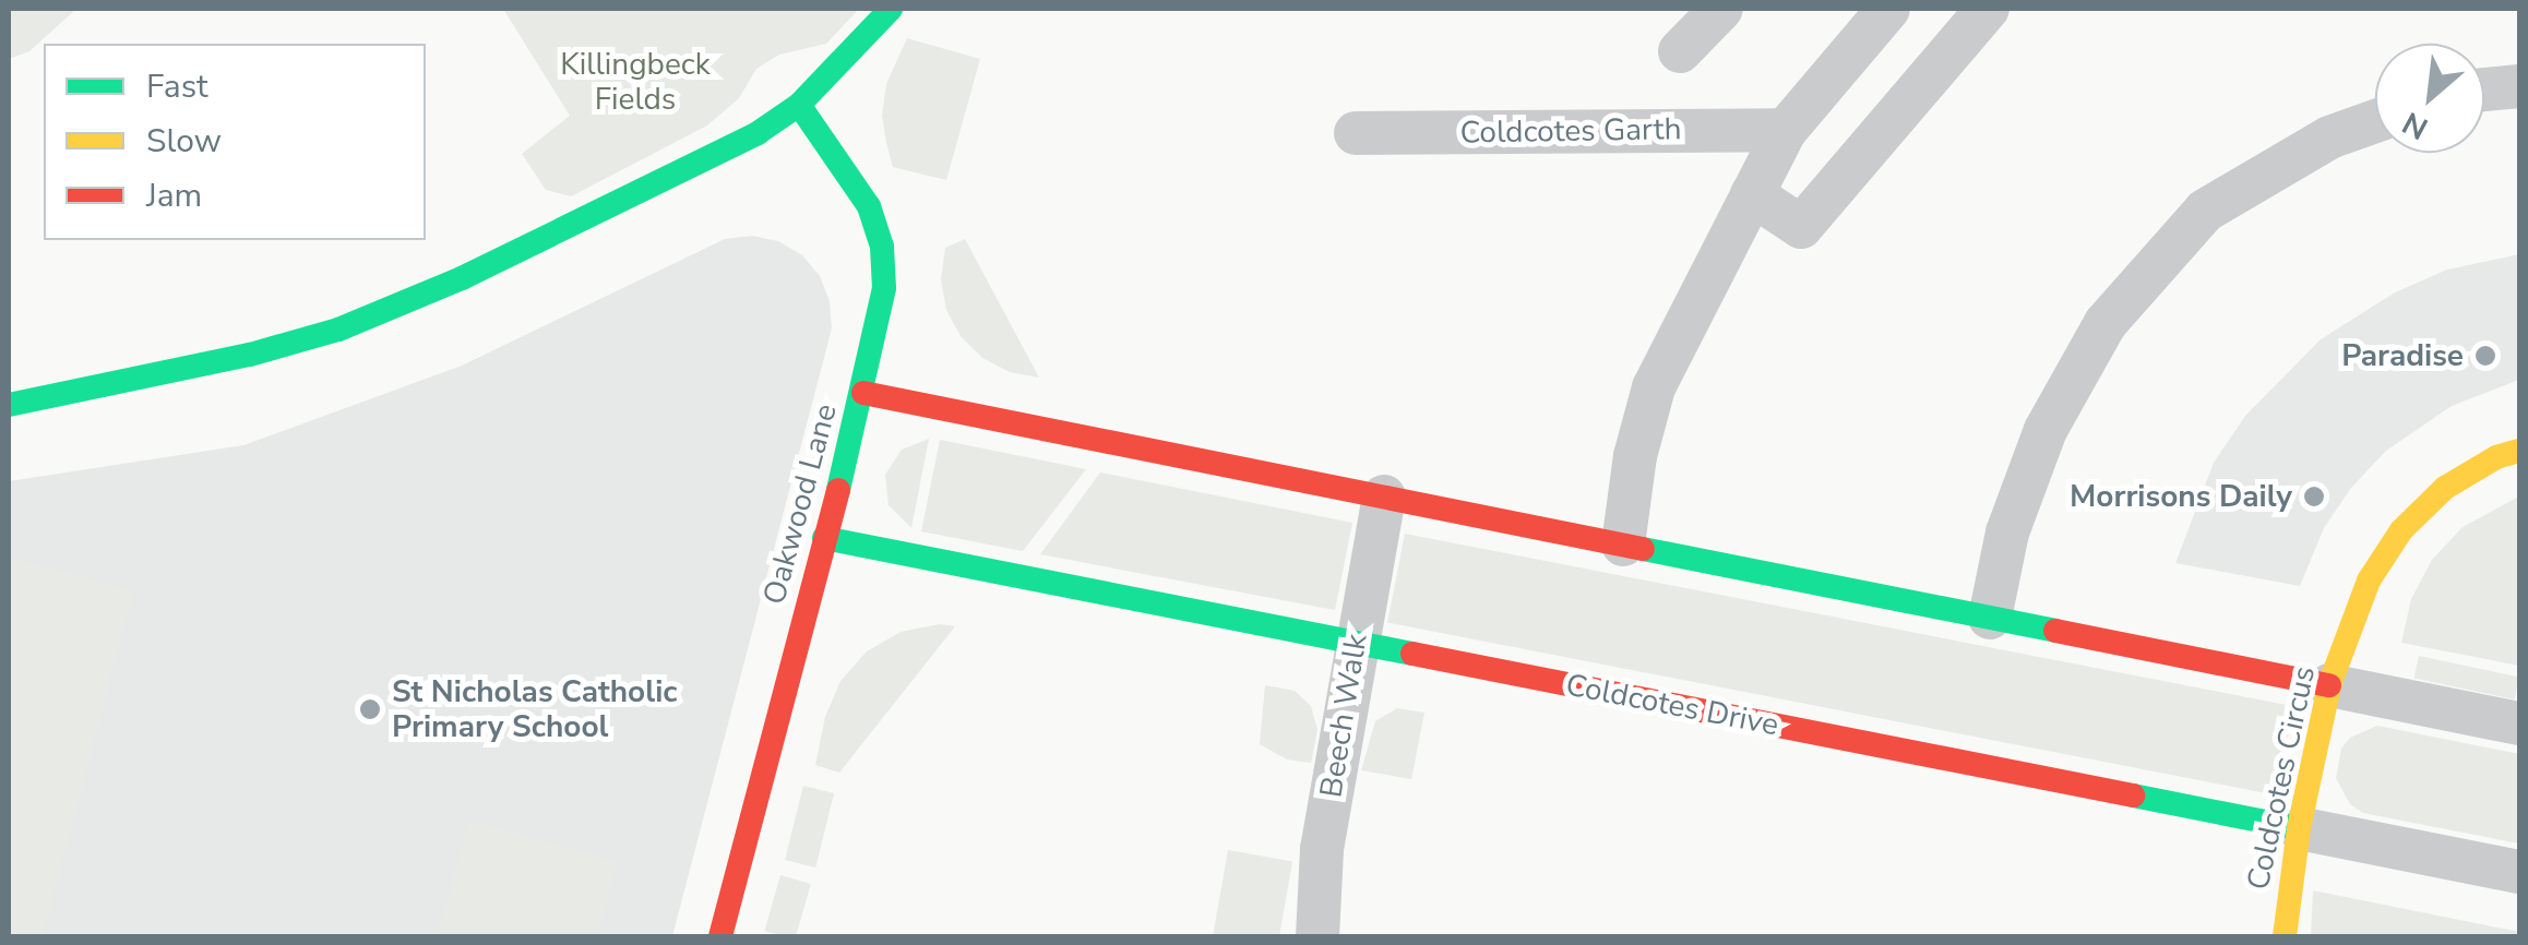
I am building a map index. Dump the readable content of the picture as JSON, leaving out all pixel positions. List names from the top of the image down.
{
  "streets": {
    "street": [
      "Coldcotes Garth",
      "Oakwood Lane",
      "Coldcotes Drive",
      "Beech Walk",
      "Coldcotes Circus"
    ]
  },
  "crossings": [
    ["Oakwood Lane", "Coldcotes Drive"],
    ["Coldcotes Drive", "Beech Walk"],
    ["Coldcotes Drive", "Coldcotes Circus"]
  ],
  "parks": ["Killingbeck Fields"],
  "places": ["Paradise", "Morrisons Daily", "St Nicholas Catholic Primary School"],
  "legend": ["Fast", "Slow", "Jam"],
  "north": "bottom left"
}
